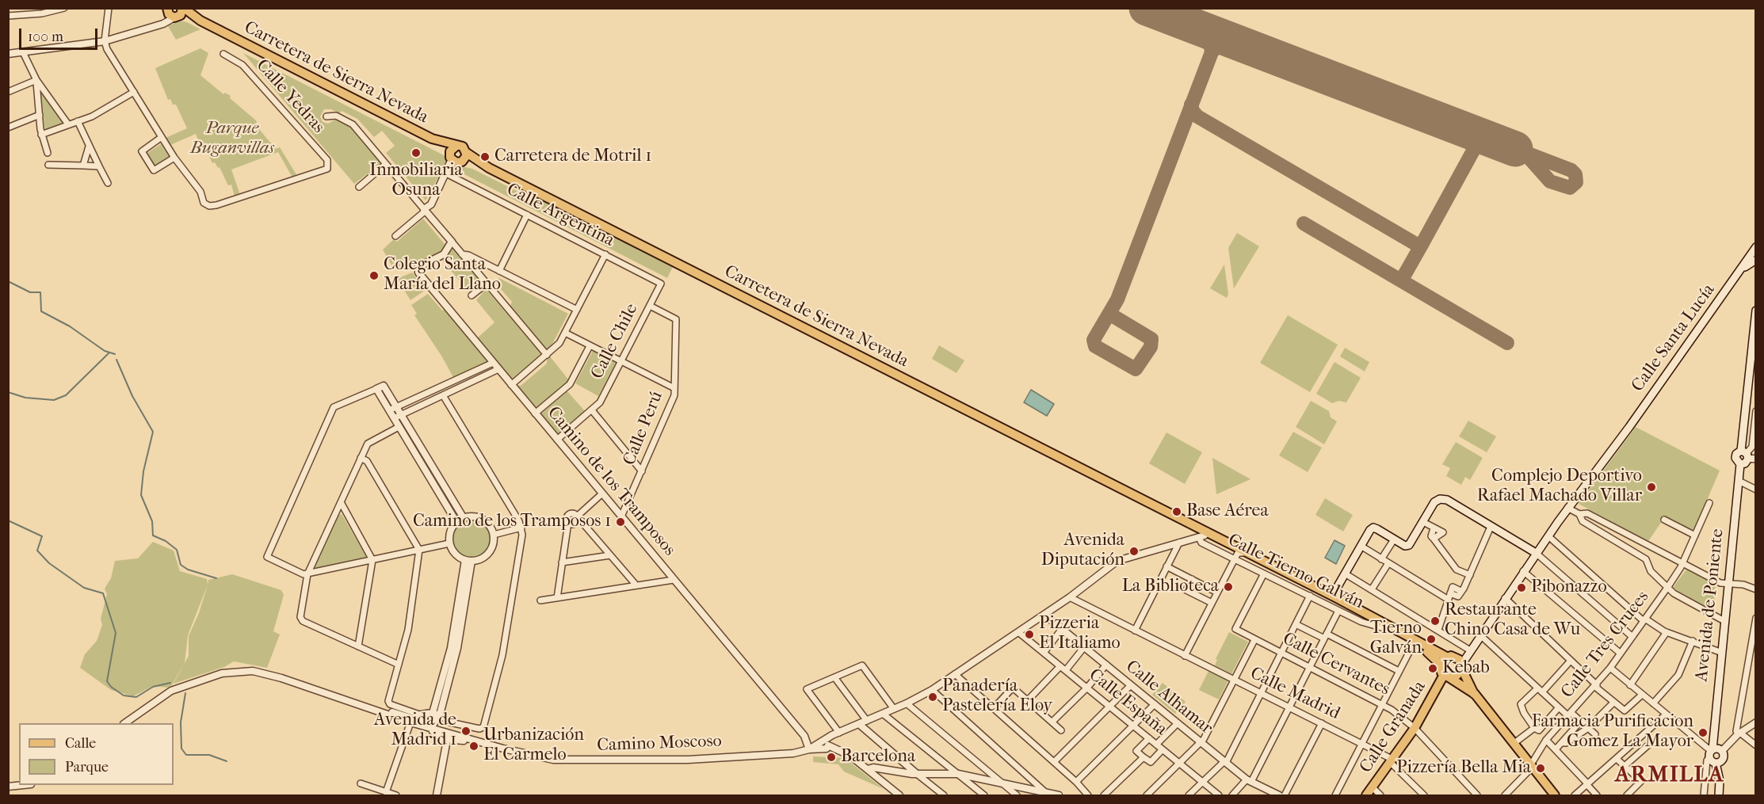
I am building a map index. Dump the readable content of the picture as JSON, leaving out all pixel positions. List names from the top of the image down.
{
  "streets": {
    "main road": [
      "Carretera de Sierra Nevada",
      "Calle Santa Lucía",
      "Calle Tierno Galván",
      "Avenida de Poniente",
      "Calle Granada"
    ],
    "street": [
      "Calle Yedras",
      "Calle Argentina",
      "Calle Chile",
      "Calle Perú",
      "Camino de los Tramposos",
      "Calle Tres Cruces",
      "Calle Cervantes",
      "Calle Madrid",
      "Calle Alhamar",
      "Calle España",
      "Camino Moscoso"
    ]
  },
  "crossings": [
    ["Carretera de Sierra Nevada", "Calle Tierno Galván"],
    ["Calle Argentina", "Calle Chile"],
    ["Calle Santa Lucía", "Calle Tierno Galván"],
    ["Calle Santa Lucía", "Calle Granada"],
    ["Calle Chile", "Calle Perú"],
    ["Calle Chile", "Camino de los Tramposos"],
    ["Calle Perú", "Camino de los Tramposos"],
    ["Camino de los Tramposos", "Camino Moscoso"],
    ["Calle Tierno Galván", "Calle Cervantes"],
    ["Calle Tierno Galván", "Calle Granada"],
    ["Calle Cervantes", "Calle Granada"],
    ["Calle Madrid", "Calle Granada"]
  ],
  "districts": ["ARMILLA"],
  "parks": ["Parque Buganvillas"],
  "places": [
    "Inmobiliaria Osuna",
    "Carretera de Motril 1",
    "Colegio Santa María del Llano",
    "Complejo Deportivo Rafael Machado Villar",
    "Base Aérea",
    "Camino de los Tramposos 1",
    "Avenida Diputación",
    "La Biblioteca",
    "Pibonazzo",
    "Restaurante Chino Casa de Wu",
    "Pizzeria El Italiamo",
    "Tierno Galván",
    "Kebab",
    "Panadería Pastelería Eloy",
    "Avenida de Madrid 1",
    "Farmacia Purificacion Gomez La Mayor",
    "Urbanización El Carmelo",
    "Barcelona",
    "Pizzería Bella Mia"
  ],
  "legend": ["Calle", "Parque"],
  "scale_bar": "100 m"
}
